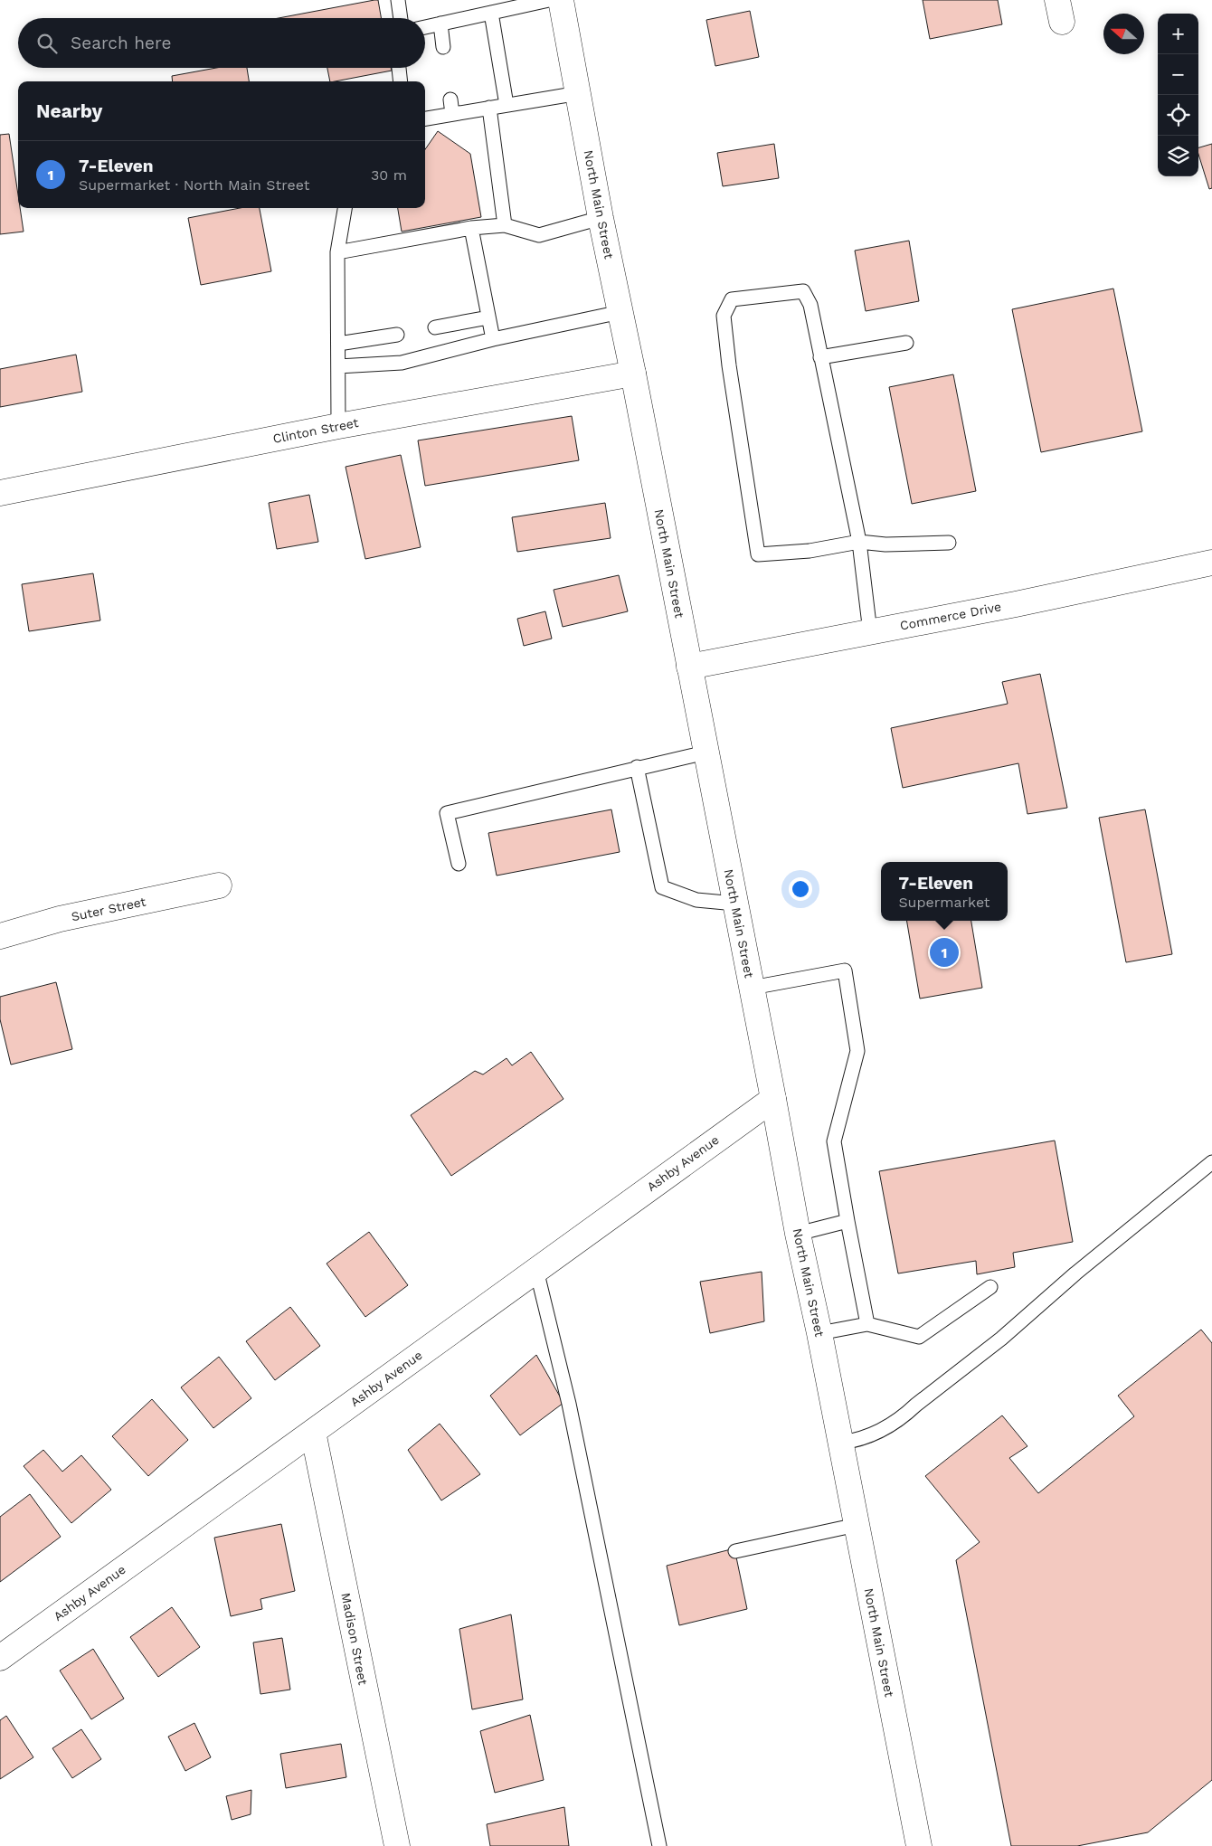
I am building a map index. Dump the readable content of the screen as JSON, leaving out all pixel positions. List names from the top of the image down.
{
  "streets": {
    "street": [
      "North Main Street",
      "Clinton Street",
      "Commerce Drive",
      "Suter Street",
      "Ashby Avenue",
      "Madison Street"
    ]
  },
  "crossings": [
    ["North Main Street", "Clinton Street"],
    ["North Main Street", "Commerce Drive"],
    ["North Main Street", "Ashby Avenue"],
    ["Ashby Avenue", "Madison Street"]
  ],
  "north": "left",
  "page": {
    "map_buttons": ["+", "−"],
    "search": "Search here",
    "heading": "Nearby",
    "list": [
      {
        "mark": "1",
        "name": "7-Eleven",
        "note": "Supermarket · North Main Street",
        "value": "30 m"
      }
    ],
    "popup": ["7-Eleven", "Supermarket"],
    "pins": "1"
  }
}
